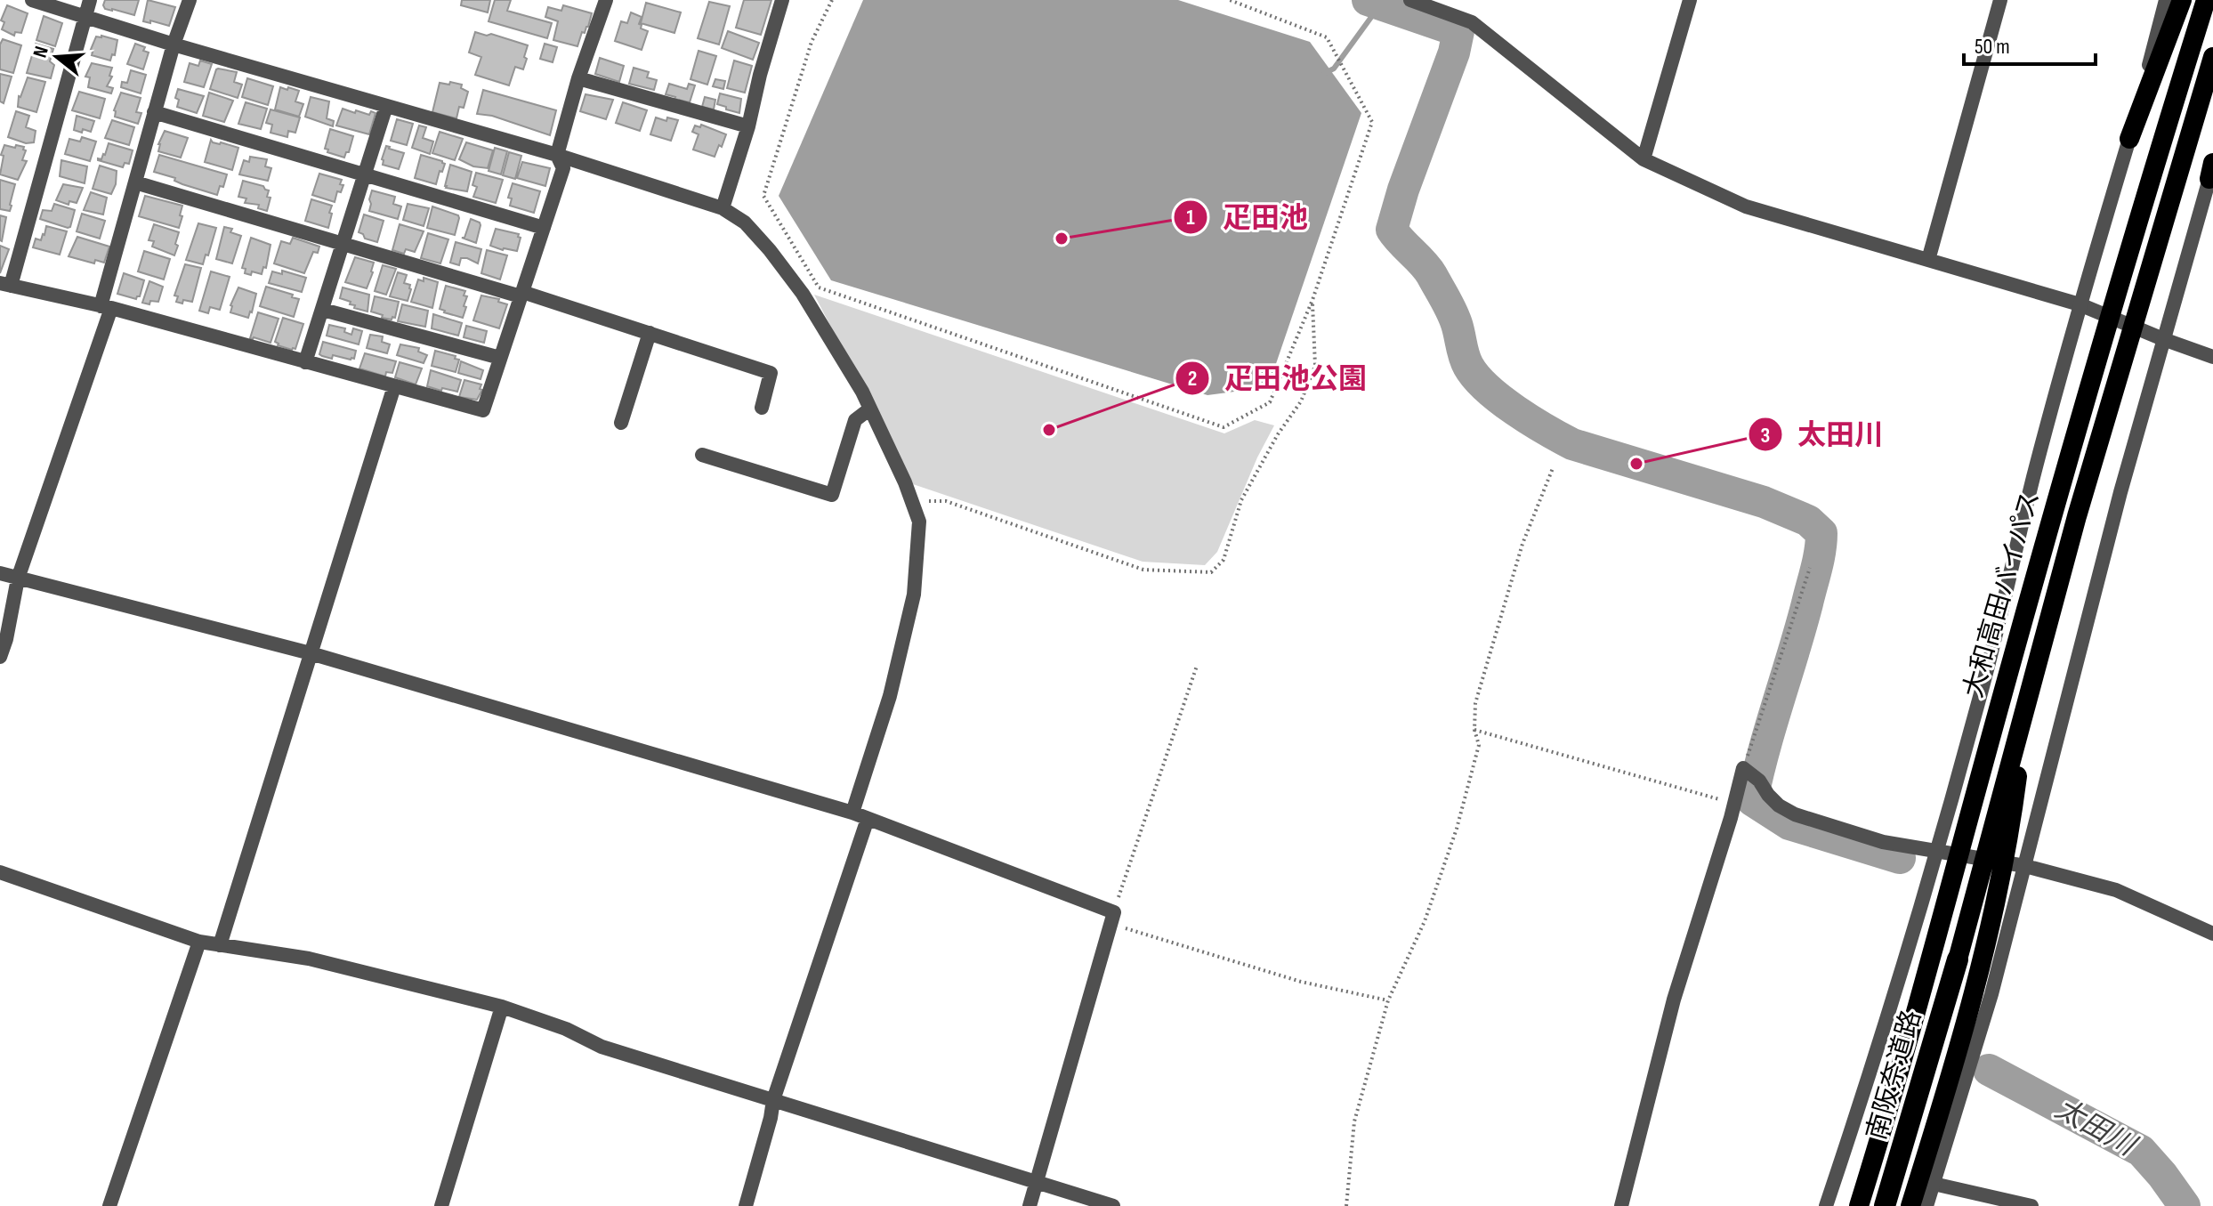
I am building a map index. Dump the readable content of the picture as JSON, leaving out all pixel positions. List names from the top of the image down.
{
  "streets": {
    "highway": ["大和高田バイパス", "南阪奈道路"]
  },
  "crossings": [
    ["大和高田バイパス", "南阪奈道路"]
  ],
  "water": ["太田川"],
  "places": ["疋田池", "疋田池公園", "太田川"],
  "scale_bar": "50 m",
  "north": "left"
}
